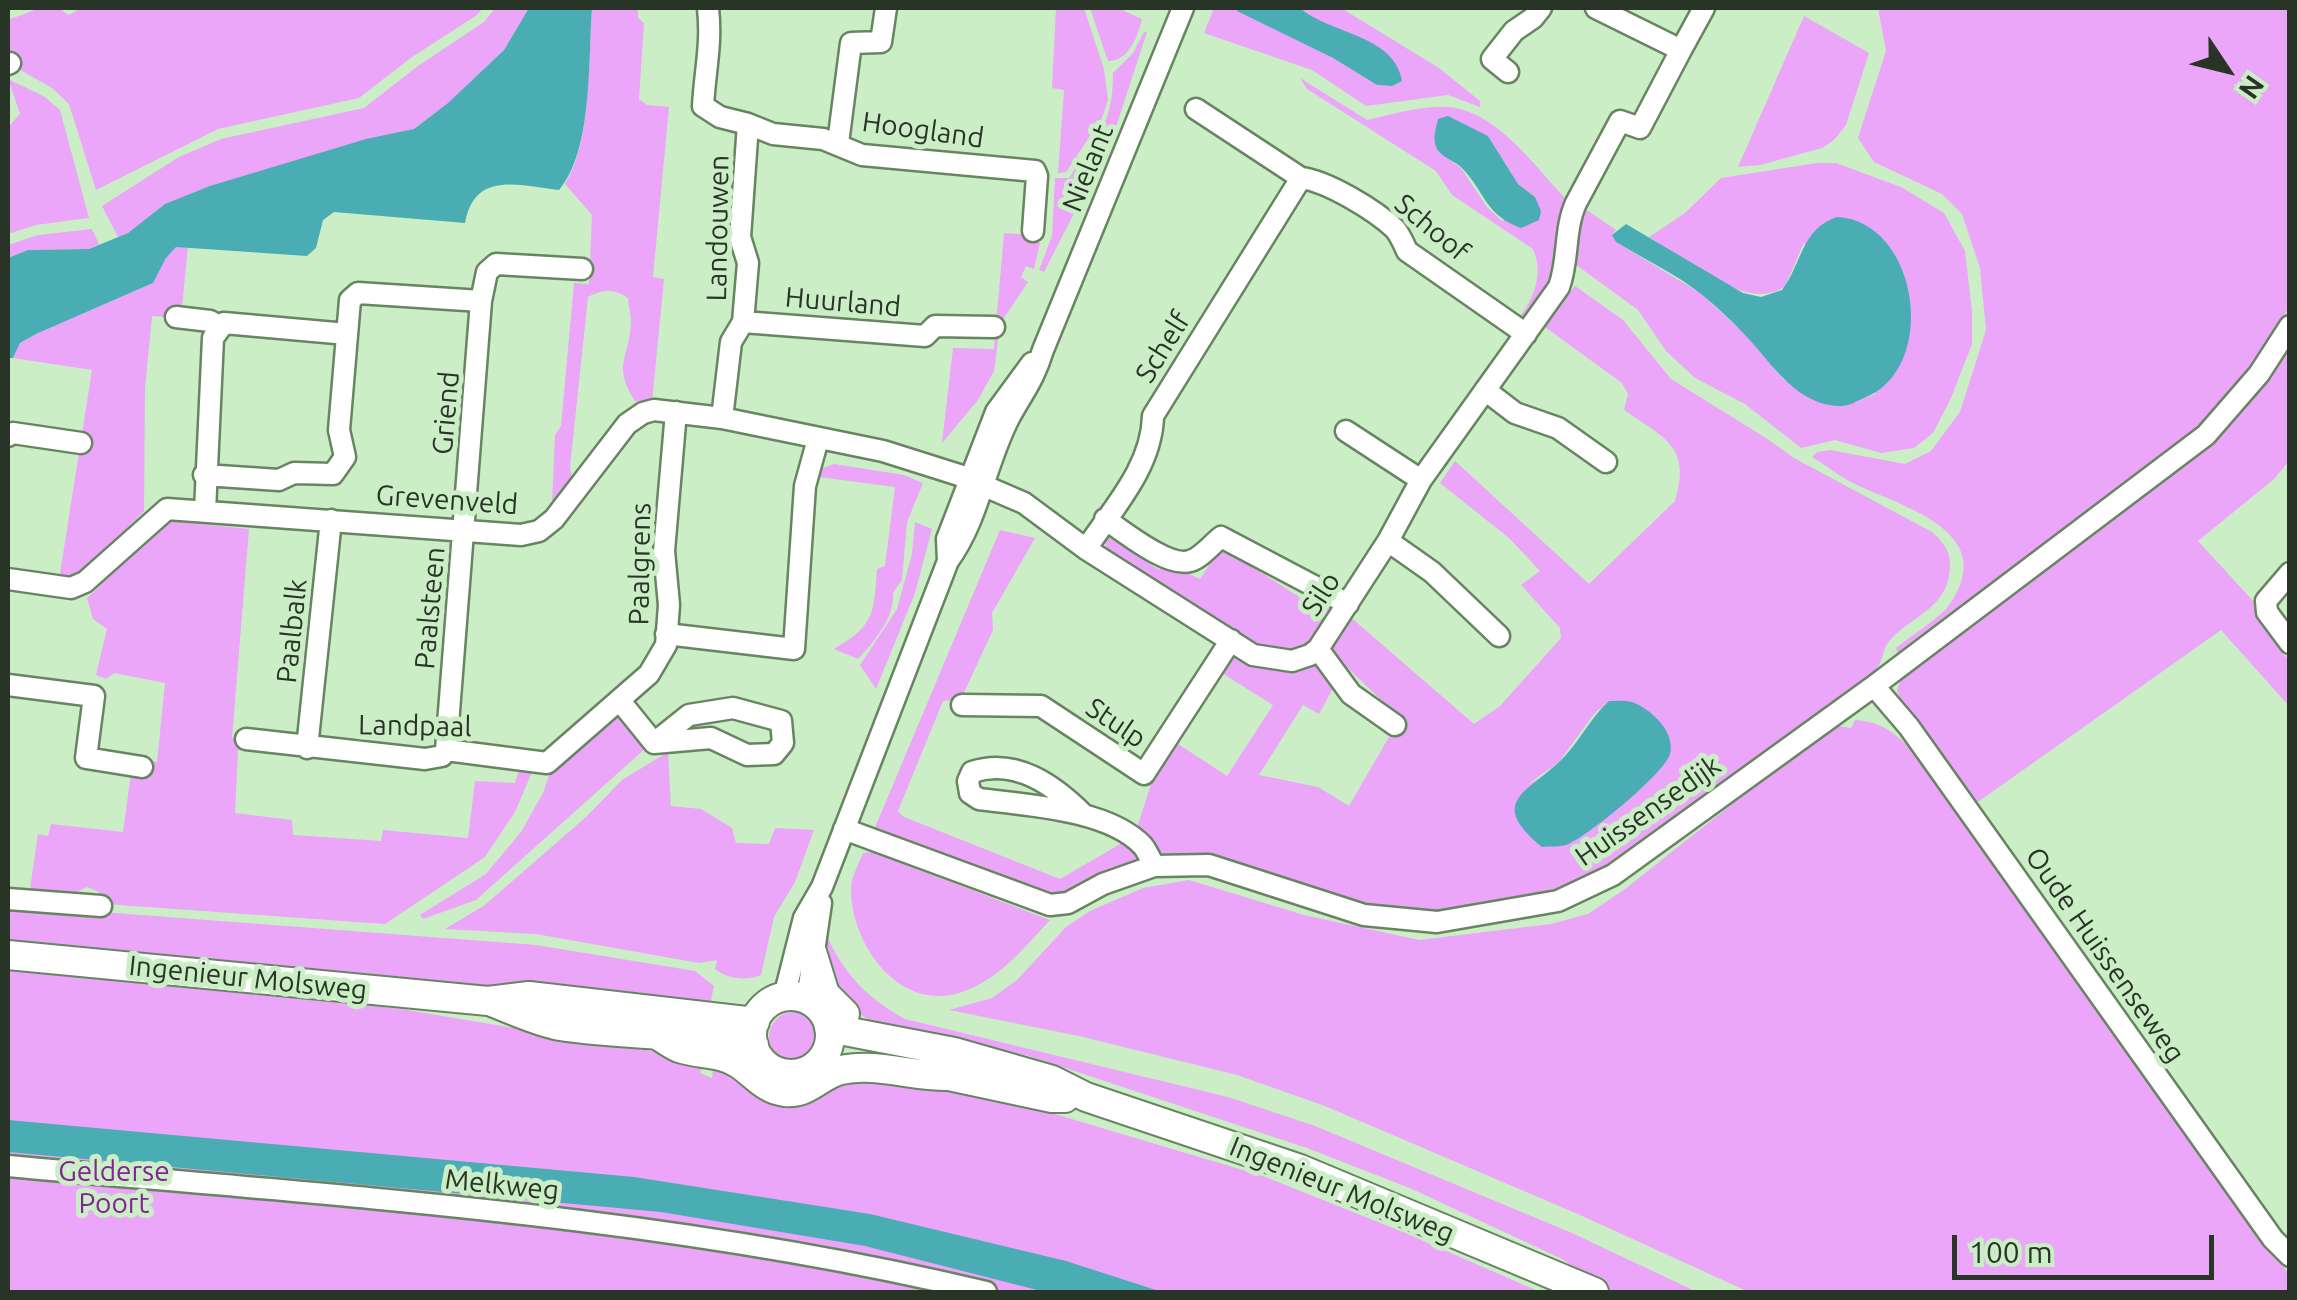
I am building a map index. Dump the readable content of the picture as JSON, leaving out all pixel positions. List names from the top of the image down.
{
  "streets": {
    "main road": ["Ingenieur Molsweg"],
    "street": [
      "Hoogland",
      "Nielant",
      "Landouwen",
      "Schoof",
      "Huurland",
      "Schelf",
      "Griend",
      "Grevenveld",
      "Paalgrens",
      "Silo",
      "Paalsteen",
      "Paalbalk",
      "Stulp",
      "Landpaal",
      "Huissensedijk",
      "Oude Huissenseweg",
      "Melkweg"
    ]
  },
  "crossings": [
    ["Hoogland", "Landouwen"],
    ["Nielant", "Grevenveld"],
    ["Nielant", "Silo"],
    ["Nielant", "Huissensedijk"],
    ["Nielant", "Ingenieur Molsweg"],
    ["Landouwen", "Huurland"],
    ["Landouwen", "Grevenveld"],
    ["Schoof", "Schelf"],
    ["Schoof", "Silo"],
    ["Schelf", "Silo"],
    ["Griend", "Grevenveld"],
    ["Griend", "Paalsteen"],
    ["Grevenveld", "Paalgrens"],
    ["Grevenveld", "Silo"],
    ["Grevenveld", "Paalsteen"],
    ["Grevenveld", "Paalbalk"],
    ["Paalgrens", "Landpaal"],
    ["Silo", "Stulp"],
    ["Paalsteen", "Landpaal"],
    ["Paalbalk", "Landpaal"],
    ["Huissensedijk", "Oude Huissenseweg"]
  ],
  "parks": ["Gelderse Poort"],
  "scale_bar": "100 m",
  "north": "bottom right"
}
